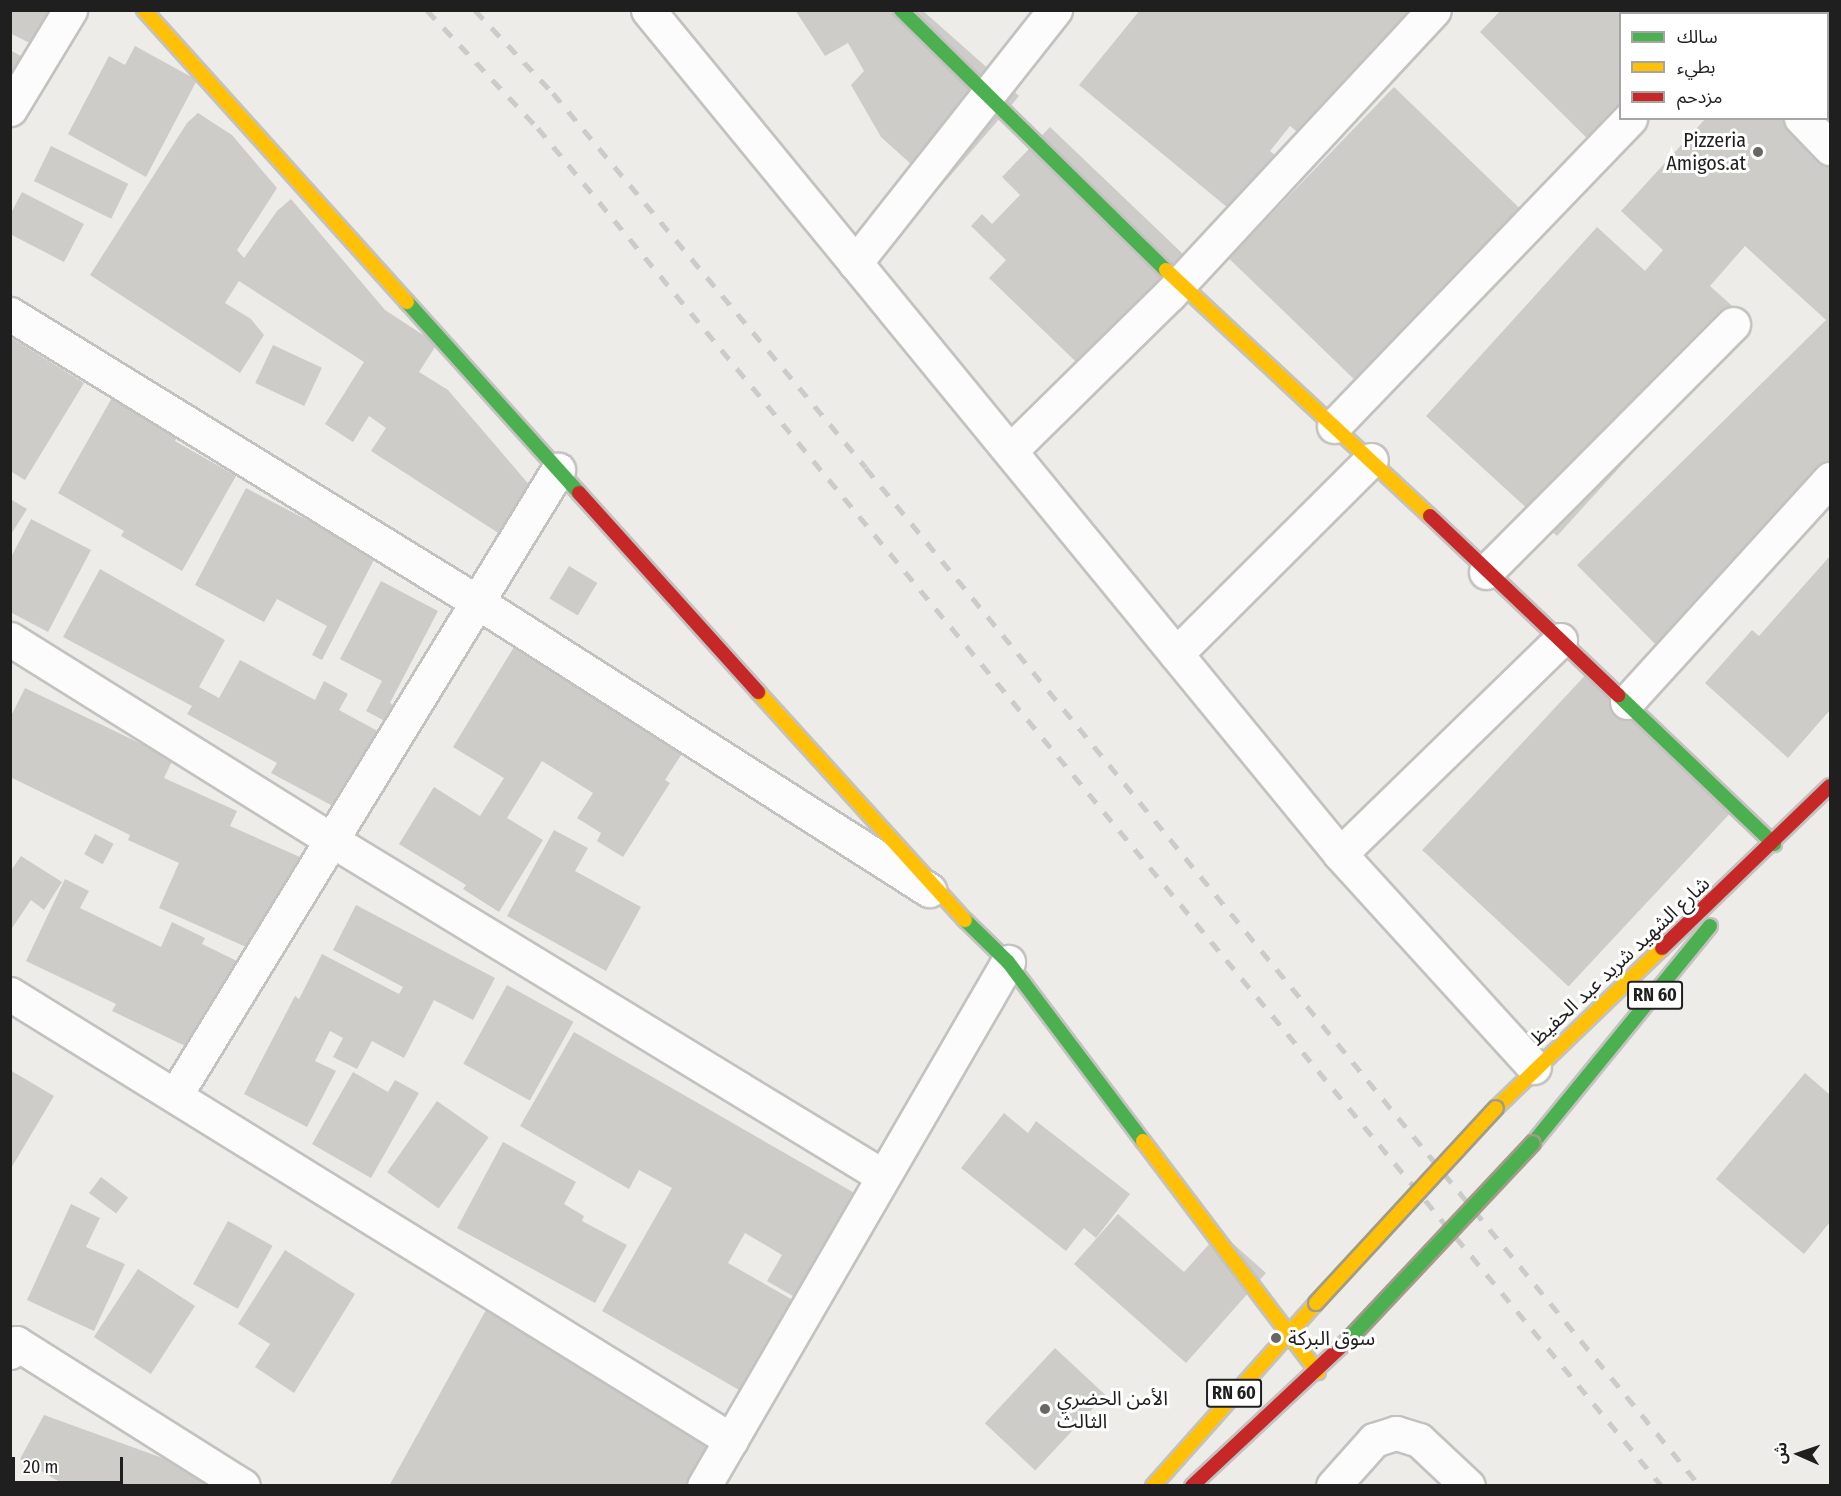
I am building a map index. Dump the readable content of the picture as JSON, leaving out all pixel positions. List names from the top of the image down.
{
  "streets": {
    "street": ["شارع الشهيد شريد عبد الحفيظ", "RN 60"]
  },
  "crossings": [
    ["شارع الشهيد شريد عبد الحفيظ", "RN 60"]
  ],
  "places": ["Pizzeria Amigos.at", "سوق البركة", "الأمن الحضري الثالث"],
  "legend": ["سالك", "بطيء", "مزدحم"],
  "scale_bar": "20 m",
  "north": "left"
}
